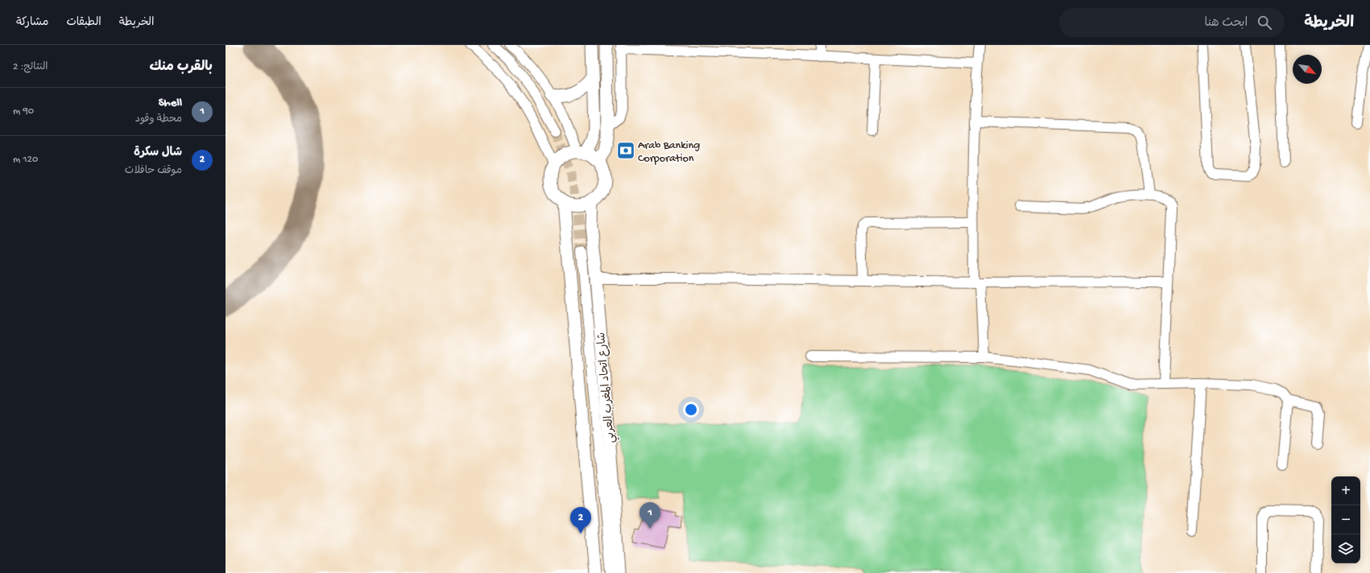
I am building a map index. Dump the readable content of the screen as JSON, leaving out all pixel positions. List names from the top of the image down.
{
  "streets": {
    "main road": ["شارع اتحاد المغرب العربي"]
  },
  "places": {
    "bank": ["Arab Banking Corporation"]
  },
  "north": "bottom right",
  "page": {
    "header": "الخريطة",
    "search": "ابحث هنا",
    "nav": ["الخريطة", "الطبقات", "مشاركة"],
    "heading": ["بالقرب منك", "النتائج: 2"],
    "list": [
      {
        "mark": "1",
        "name": "Shell",
        "note": "محطة وقود",
        "value": "90 m"
      },
      {
        "mark": "2",
        "name": "شال سكرة",
        "note": "موقف حافلات",
        "value": "120 m"
      }
    ],
    "map_buttons": ["+", "−"],
    "pins": ["1", "2"]
  }
}
